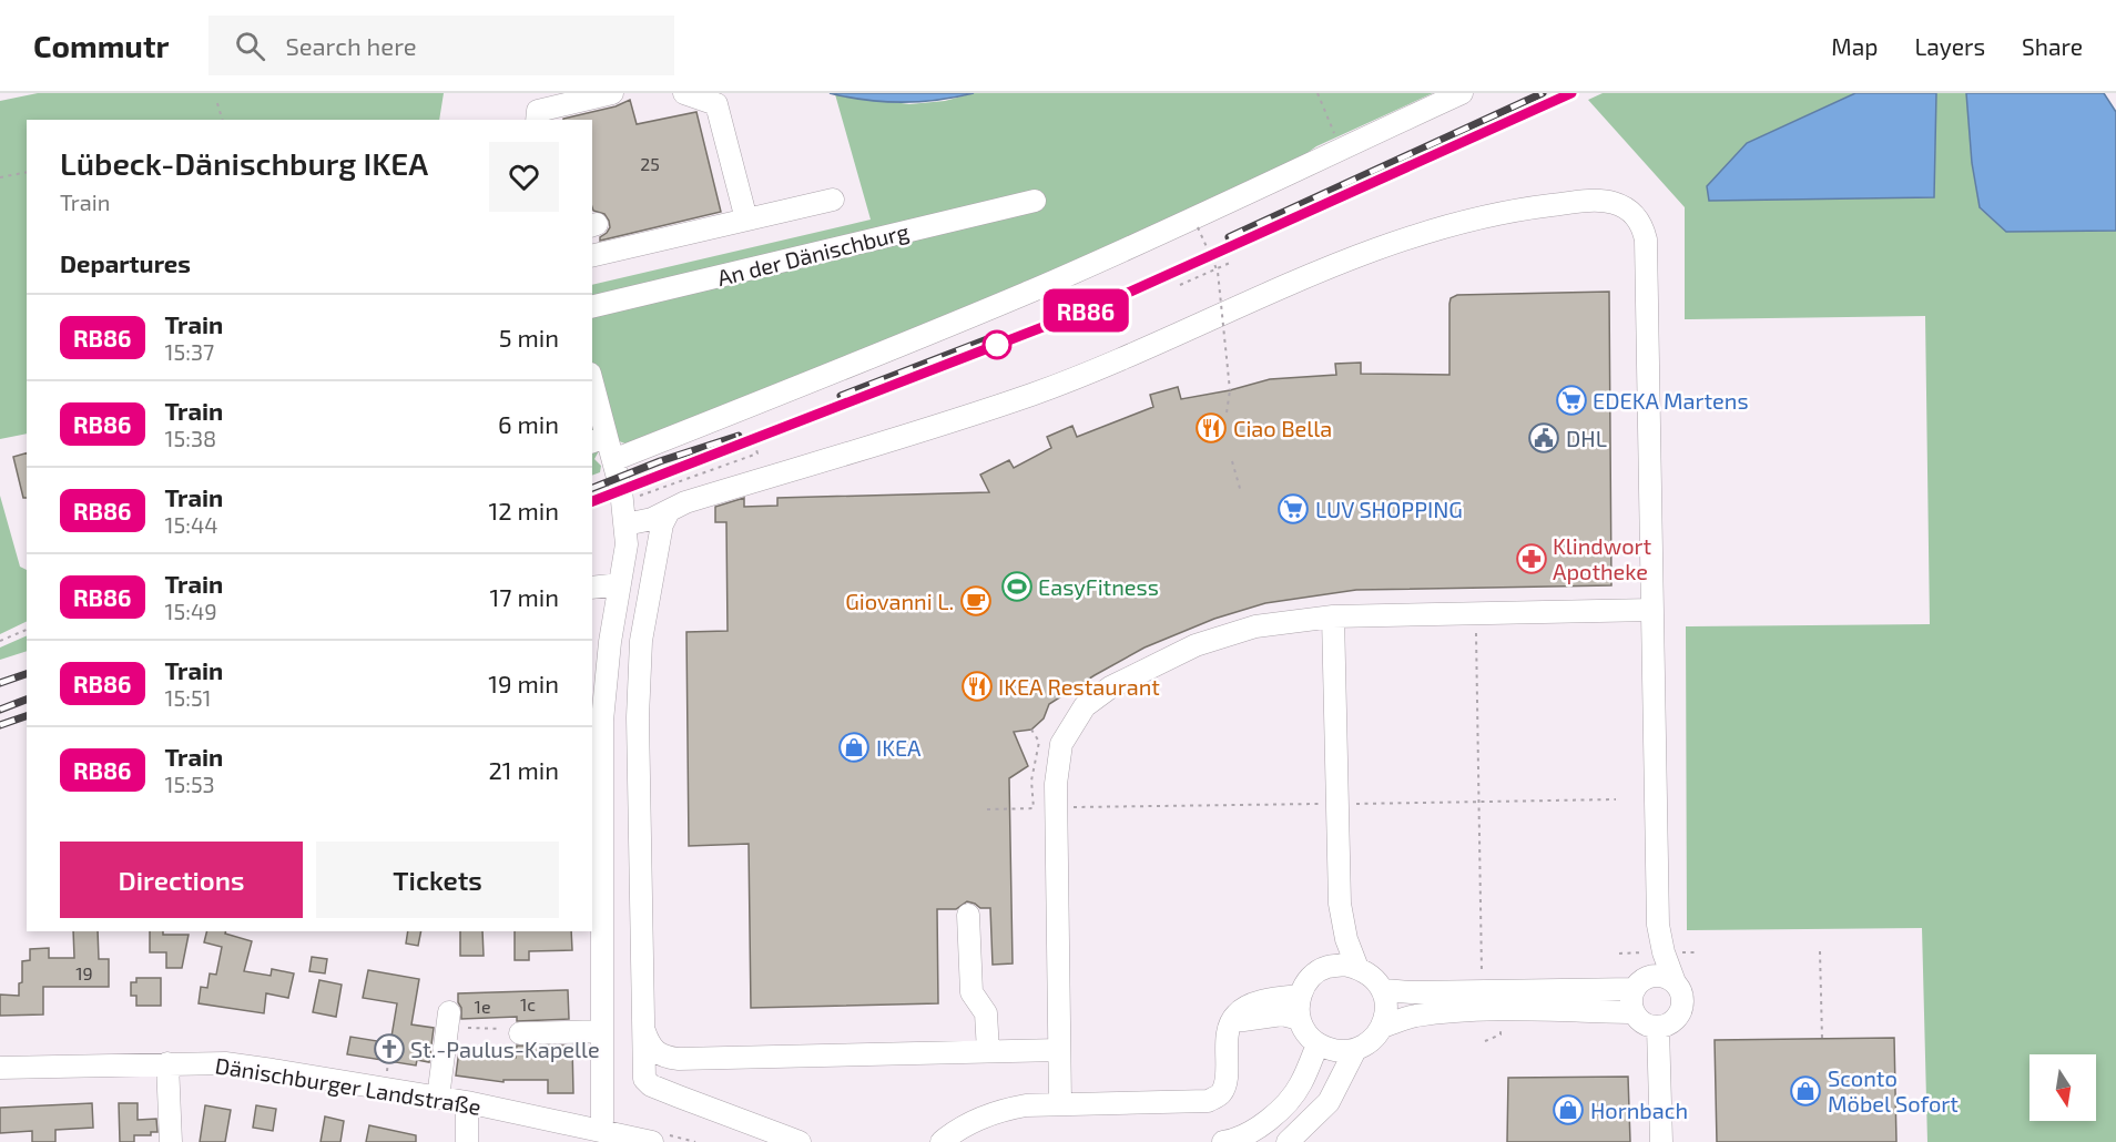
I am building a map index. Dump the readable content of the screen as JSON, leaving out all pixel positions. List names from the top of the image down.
{
  "streets": {
    "street": ["An der Dänischburg", "Dänischburger Landstraße"]
  },
  "places": {
    "supermarket": ["EDEKA Martens", "LUV SHOPPING"],
    "restaurant": ["Ciao Bella", "IKEA Restaurant"],
    "public building": ["DHL"],
    "pharmacy": ["Klindwort Apotheke"],
    "sports": ["EasyFitness"],
    "cafe": ["Giovanni L."],
    "shop": ["IKEA", "Sconto Möbel Sofort", "Hornbach"],
    "church": ["St.-Paulus-Kapelle"]
  },
  "house_numbers": [
    "25",
    "19",
    "1c",
    "1e"
  ],
  "north": "bottom",
  "page": {
    "header": "Commutr",
    "search": "Search here",
    "nav": ["Map", "Layers", "Share"],
    "on_map": "RB86",
    "heading": [
      ["Lübeck-Dänischburg IKEA", "Train"],
      "Departures"
    ],
    "list": [
      {
        "mark": "RB86",
        "name": "Train",
        "note": "15:37",
        "value": "5 min"
      },
      {
        "mark": "RB86",
        "name": "Train",
        "note": "15:38",
        "value": "6 min"
      },
      {
        "mark": "RB86",
        "name": "Train",
        "note": "15:44",
        "value": "12 min"
      },
      {
        "mark": "RB86",
        "name": "Train",
        "note": "15:49",
        "value": "17 min"
      },
      {
        "mark": "RB86",
        "name": "Train",
        "note": "15:51",
        "value": "19 min"
      },
      {
        "mark": "RB86",
        "name": "Train",
        "note": "15:53",
        "value": "21 min"
      }
    ],
    "buttons": ["Directions", "Tickets"]
  }
}
